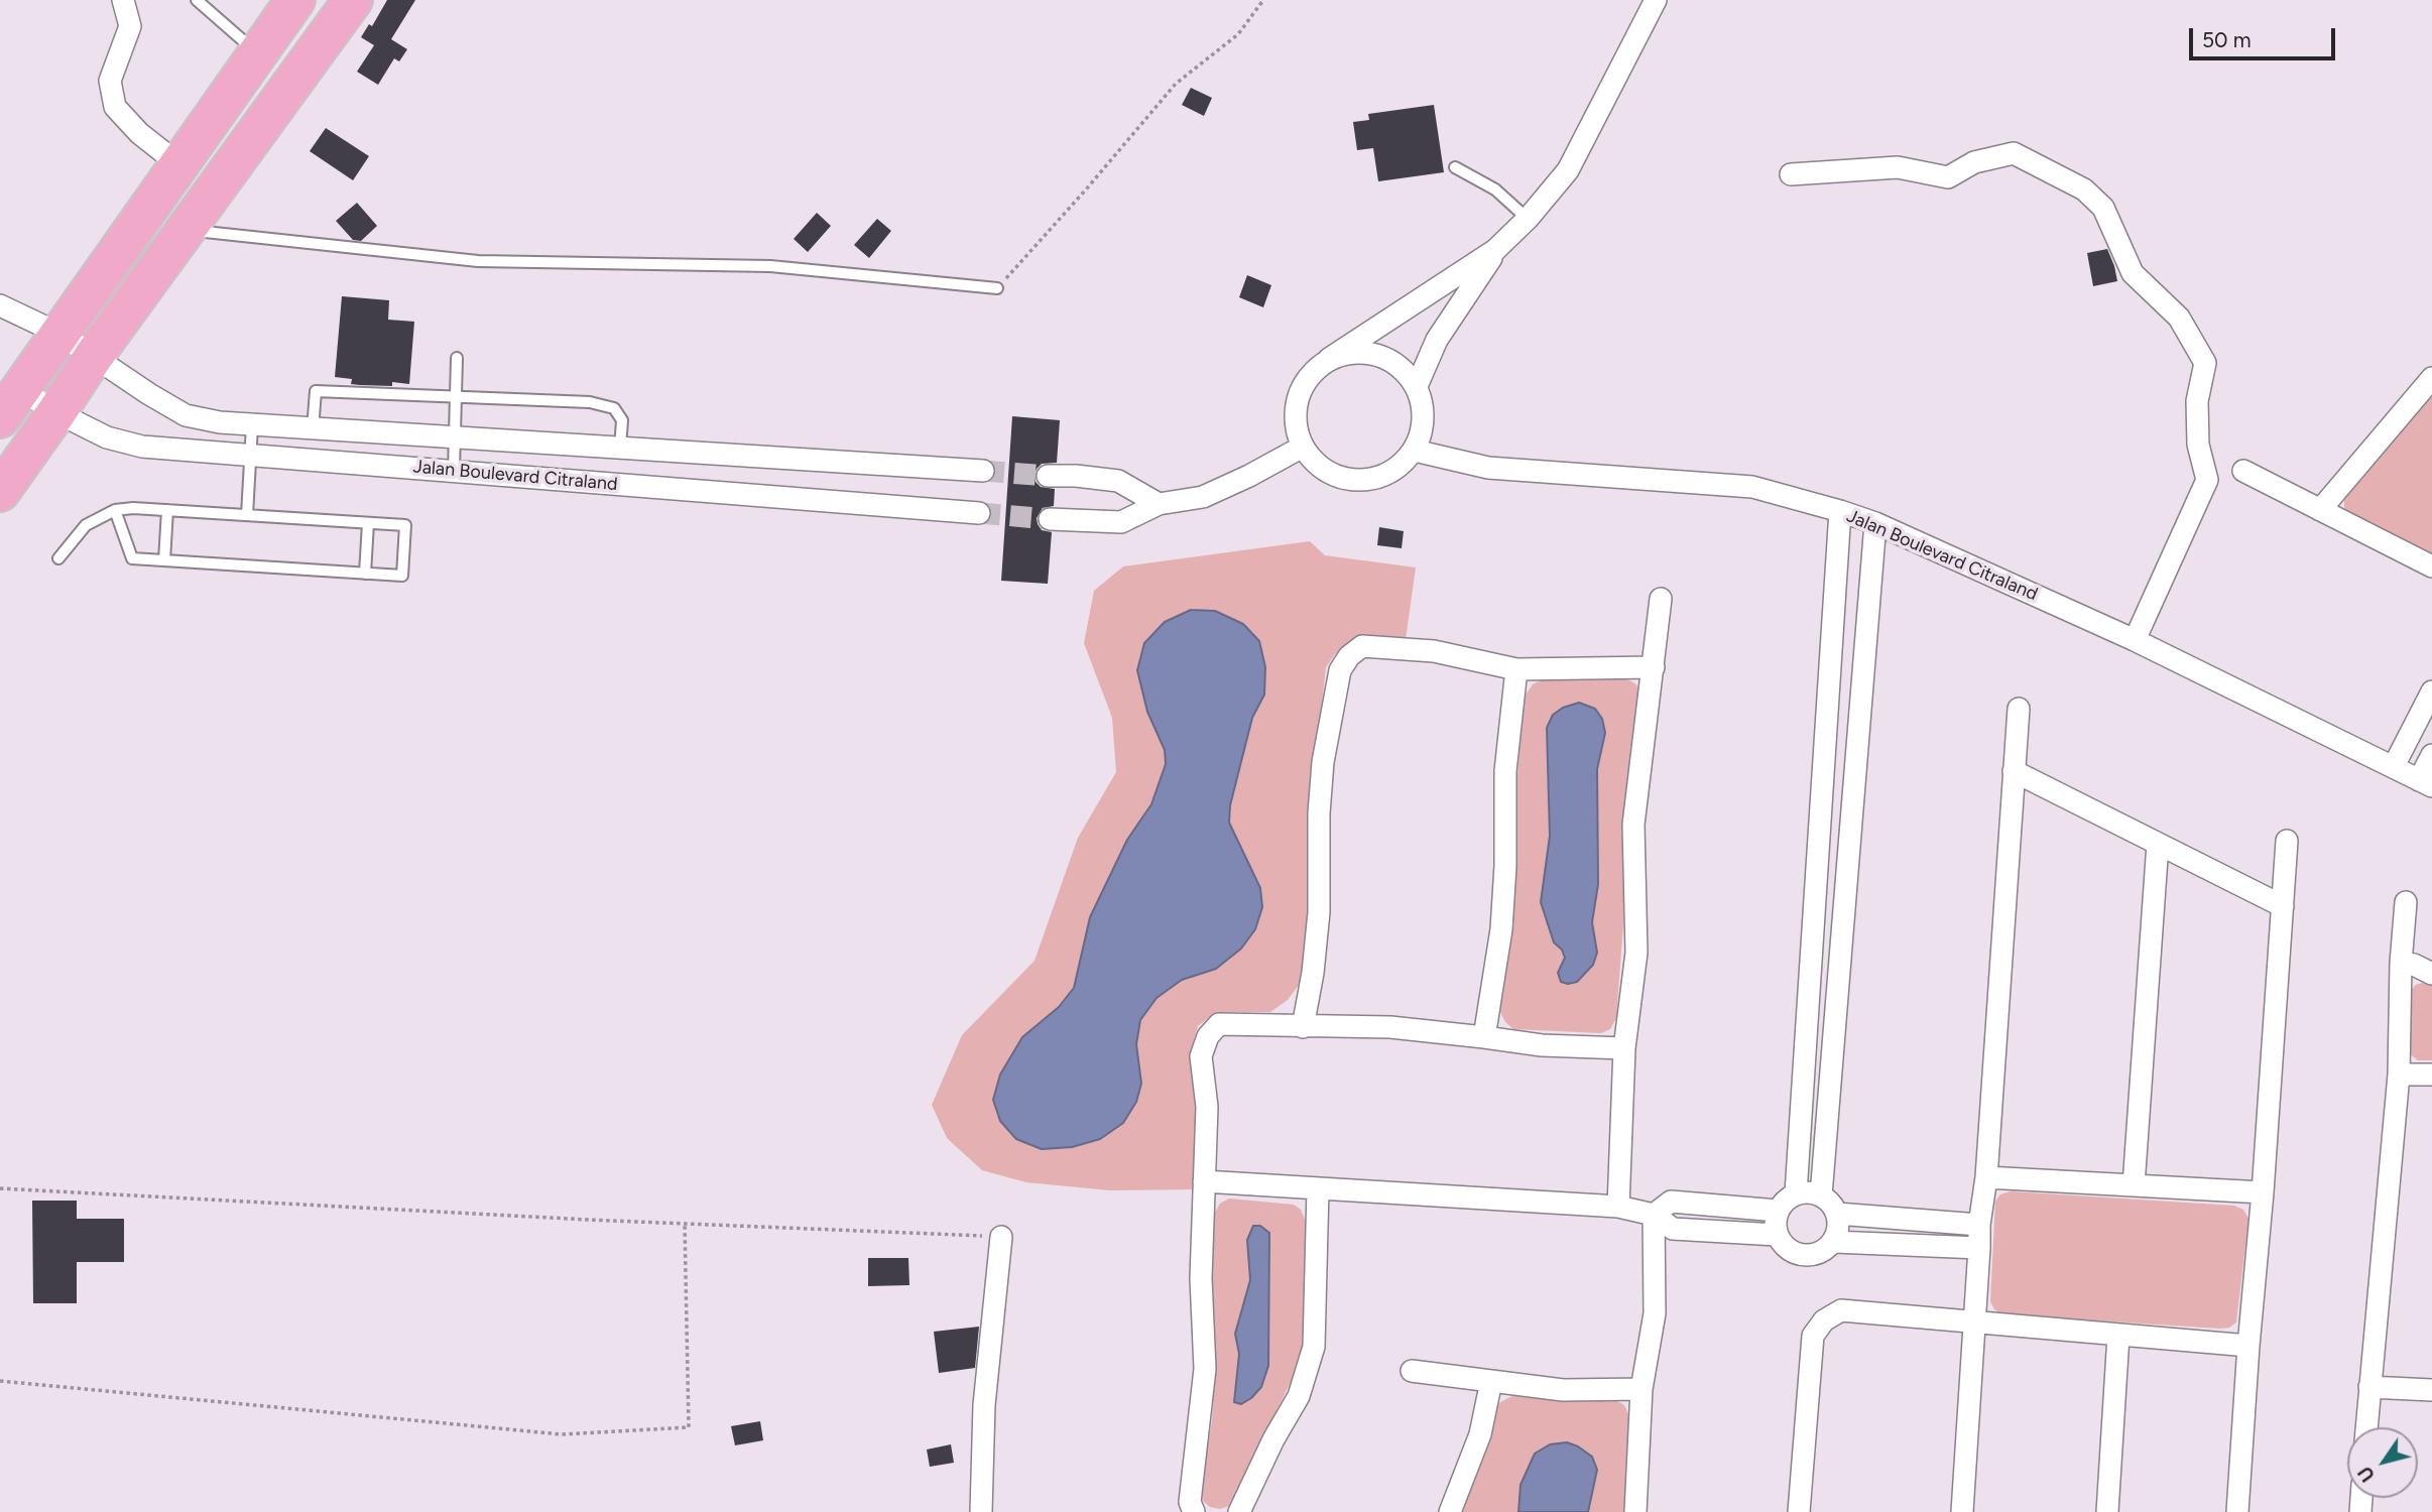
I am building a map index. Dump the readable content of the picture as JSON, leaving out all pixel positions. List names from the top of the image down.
{
  "streets": {
    "street": ["Jalan Boulevard Citraland"]
  },
  "scale_bar": "50 m",
  "north": "bottom left"
}
